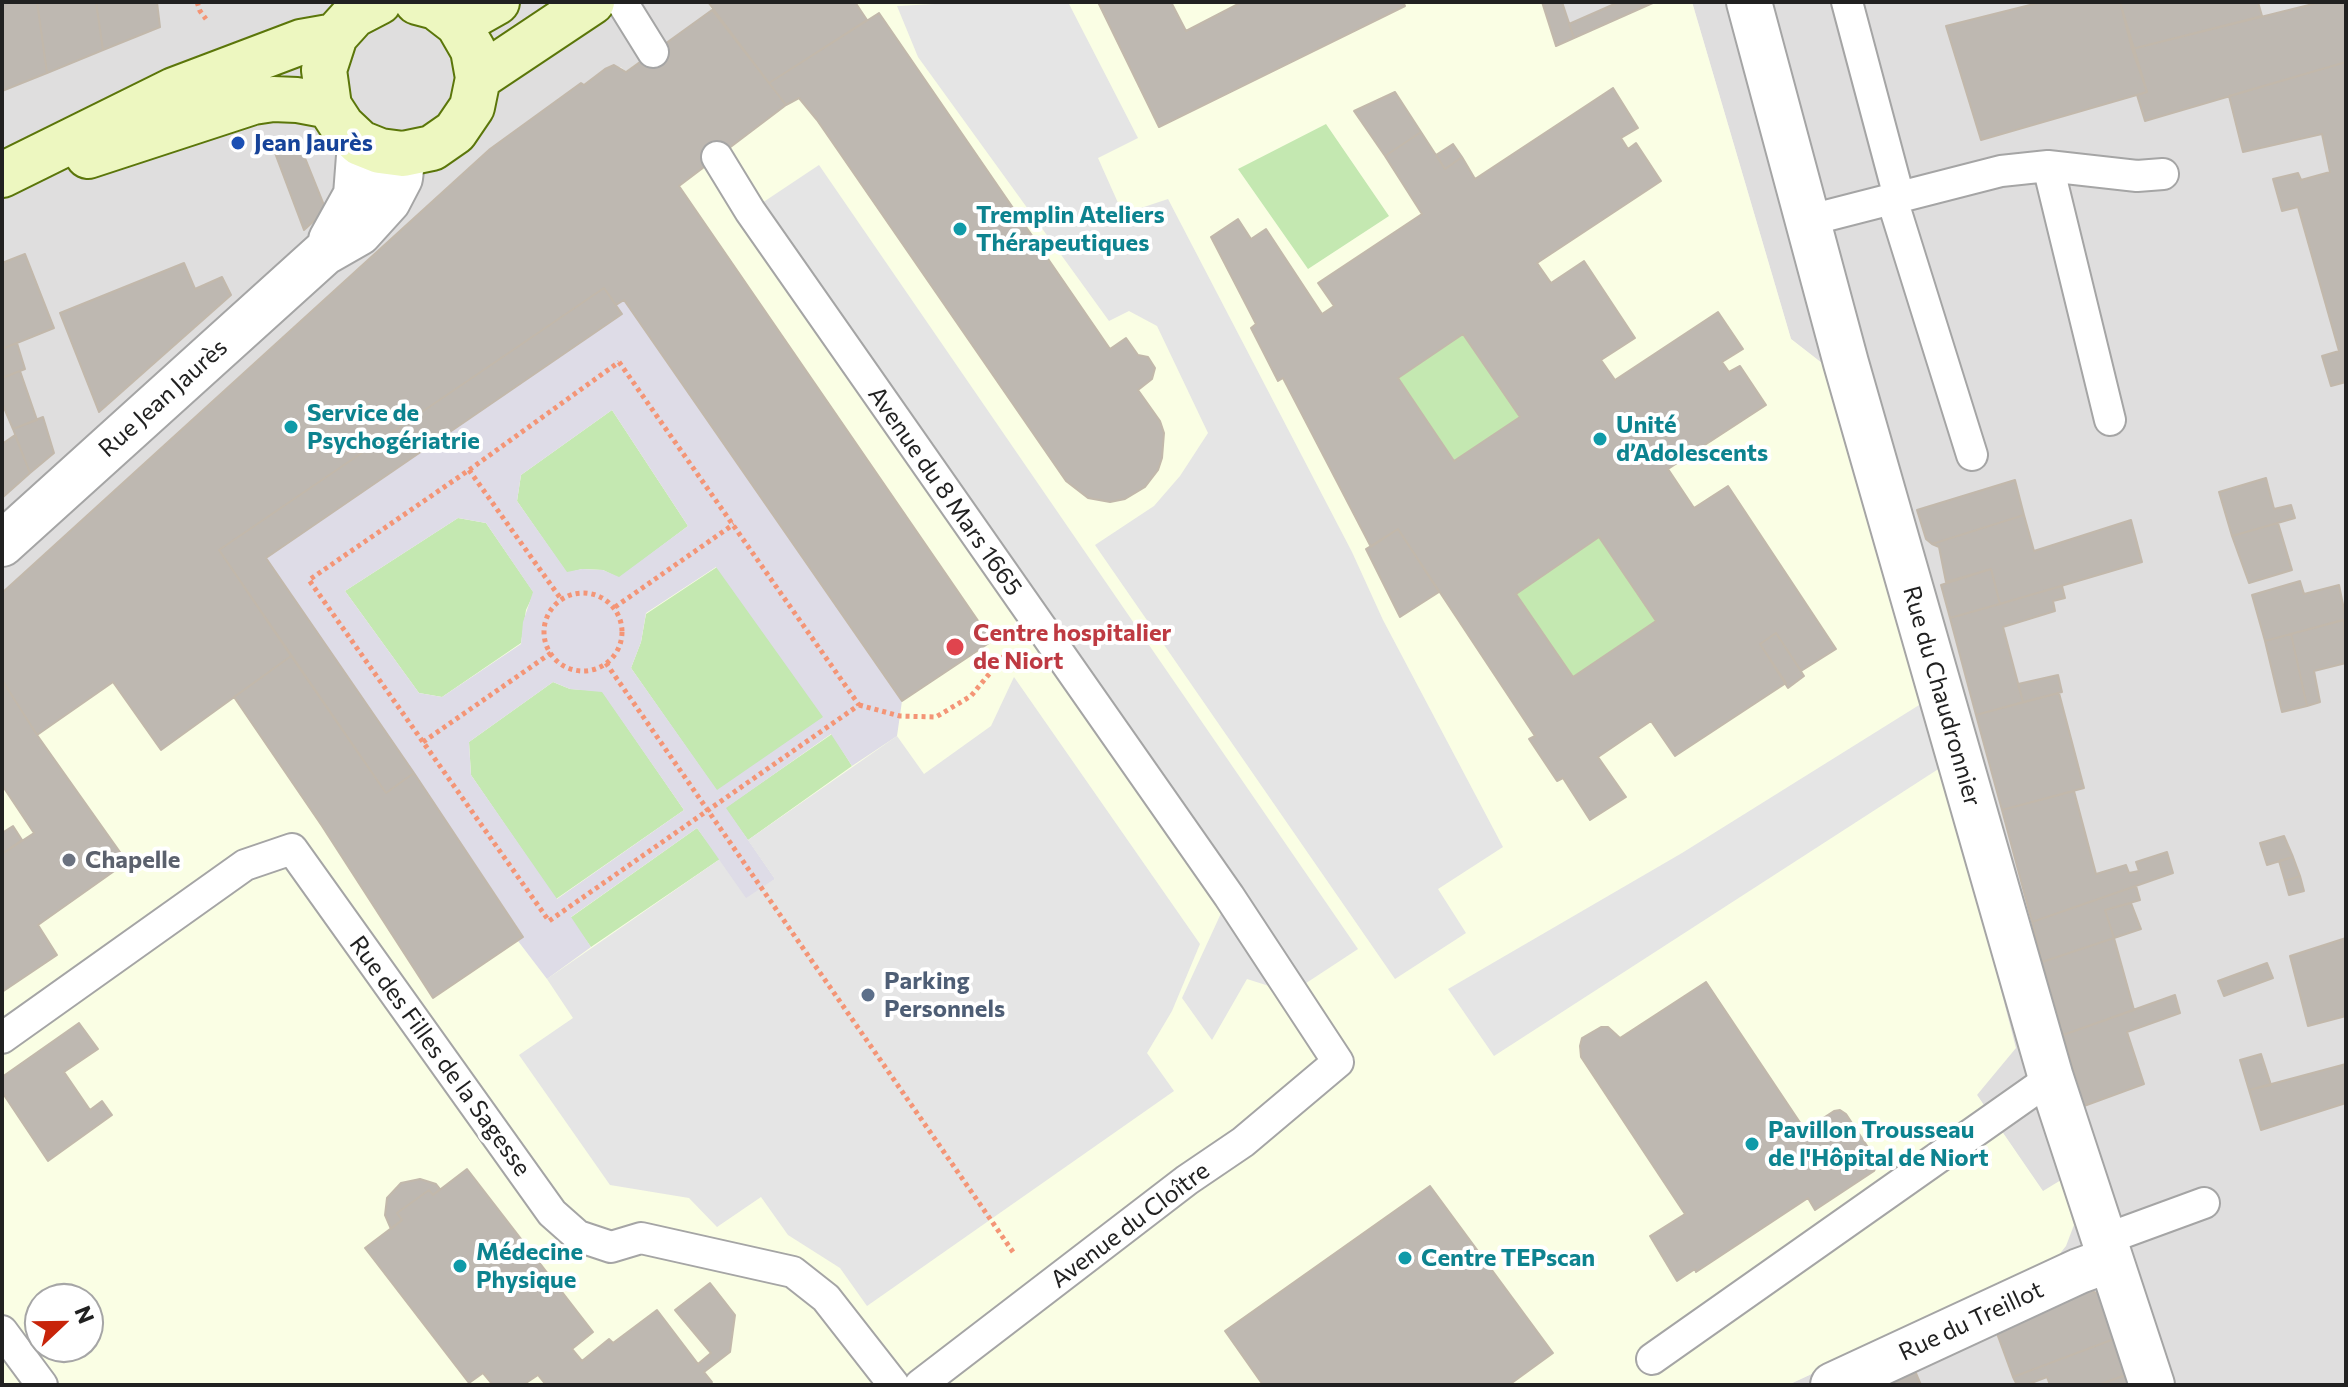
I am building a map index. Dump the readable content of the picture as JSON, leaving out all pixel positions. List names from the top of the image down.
{
  "streets": {
    "street": ["Rue Jean Jaurès", "Rue du Chaudronnier", "Rue du Treillot"],
    "lane": ["Avenue du 8 Mars 1665", "Rue des Filles de la Sagesse", "Avenue du Cloître"]
  },
  "crossings": [
    ["Avenue du 8 Mars 1665", "Avenue du Cloître"],
    ["Rue du Chaudronnier", "Rue du Treillot"]
  ],
  "places": [
    "Jean Jaurès",
    "Tremplin Ateliers Thérapeutiques",
    "Service de Psychogériatrie",
    "Unité d’Adolescents",
    "Centre hospitalier de Niort",
    "Chapelle",
    "Parking Personnels",
    "Pavillon Trousseau de l'Hôpital de Niort",
    "Centre TEPscan",
    "Médecine Physique"
  ],
  "north": "right"
}
